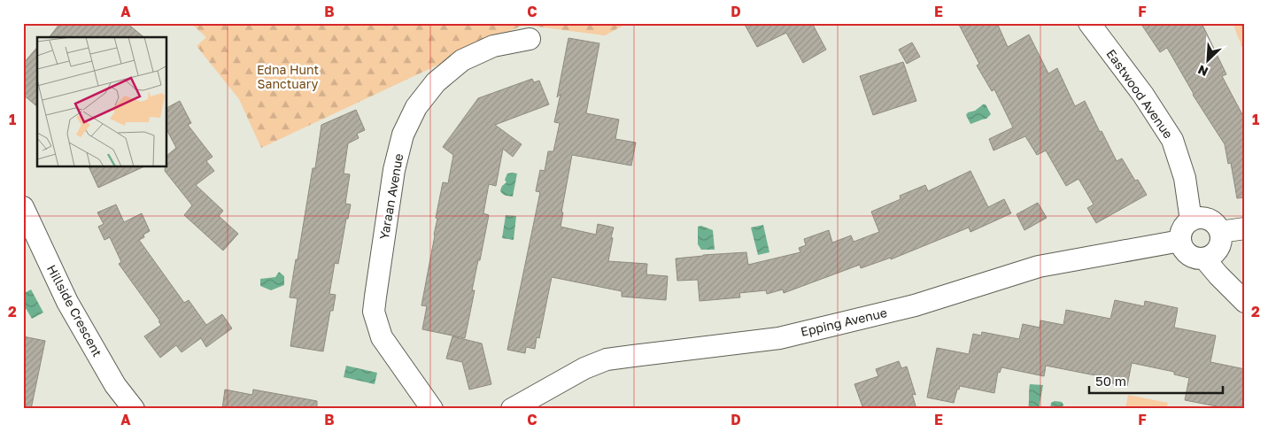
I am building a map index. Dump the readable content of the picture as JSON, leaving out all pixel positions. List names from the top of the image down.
{
  "streets": {
    "street": [
      "Eastwood Avenue",
      "Yaraan Avenue",
      "Hillside Crescent",
      "Epping Avenue"
    ]
  },
  "crossings": [
    ["Eastwood Avenue", "Epping Avenue"]
  ],
  "parks": ["Edna Hunt Sanctuary"],
  "scale_bar": "50 m",
  "north": "bottom left",
  "grid": {
    "columns": [
      "A",
      "B",
      "C",
      "D",
      "E",
      "F"
    ],
    "rows": ["1", "2"]
  }
}
